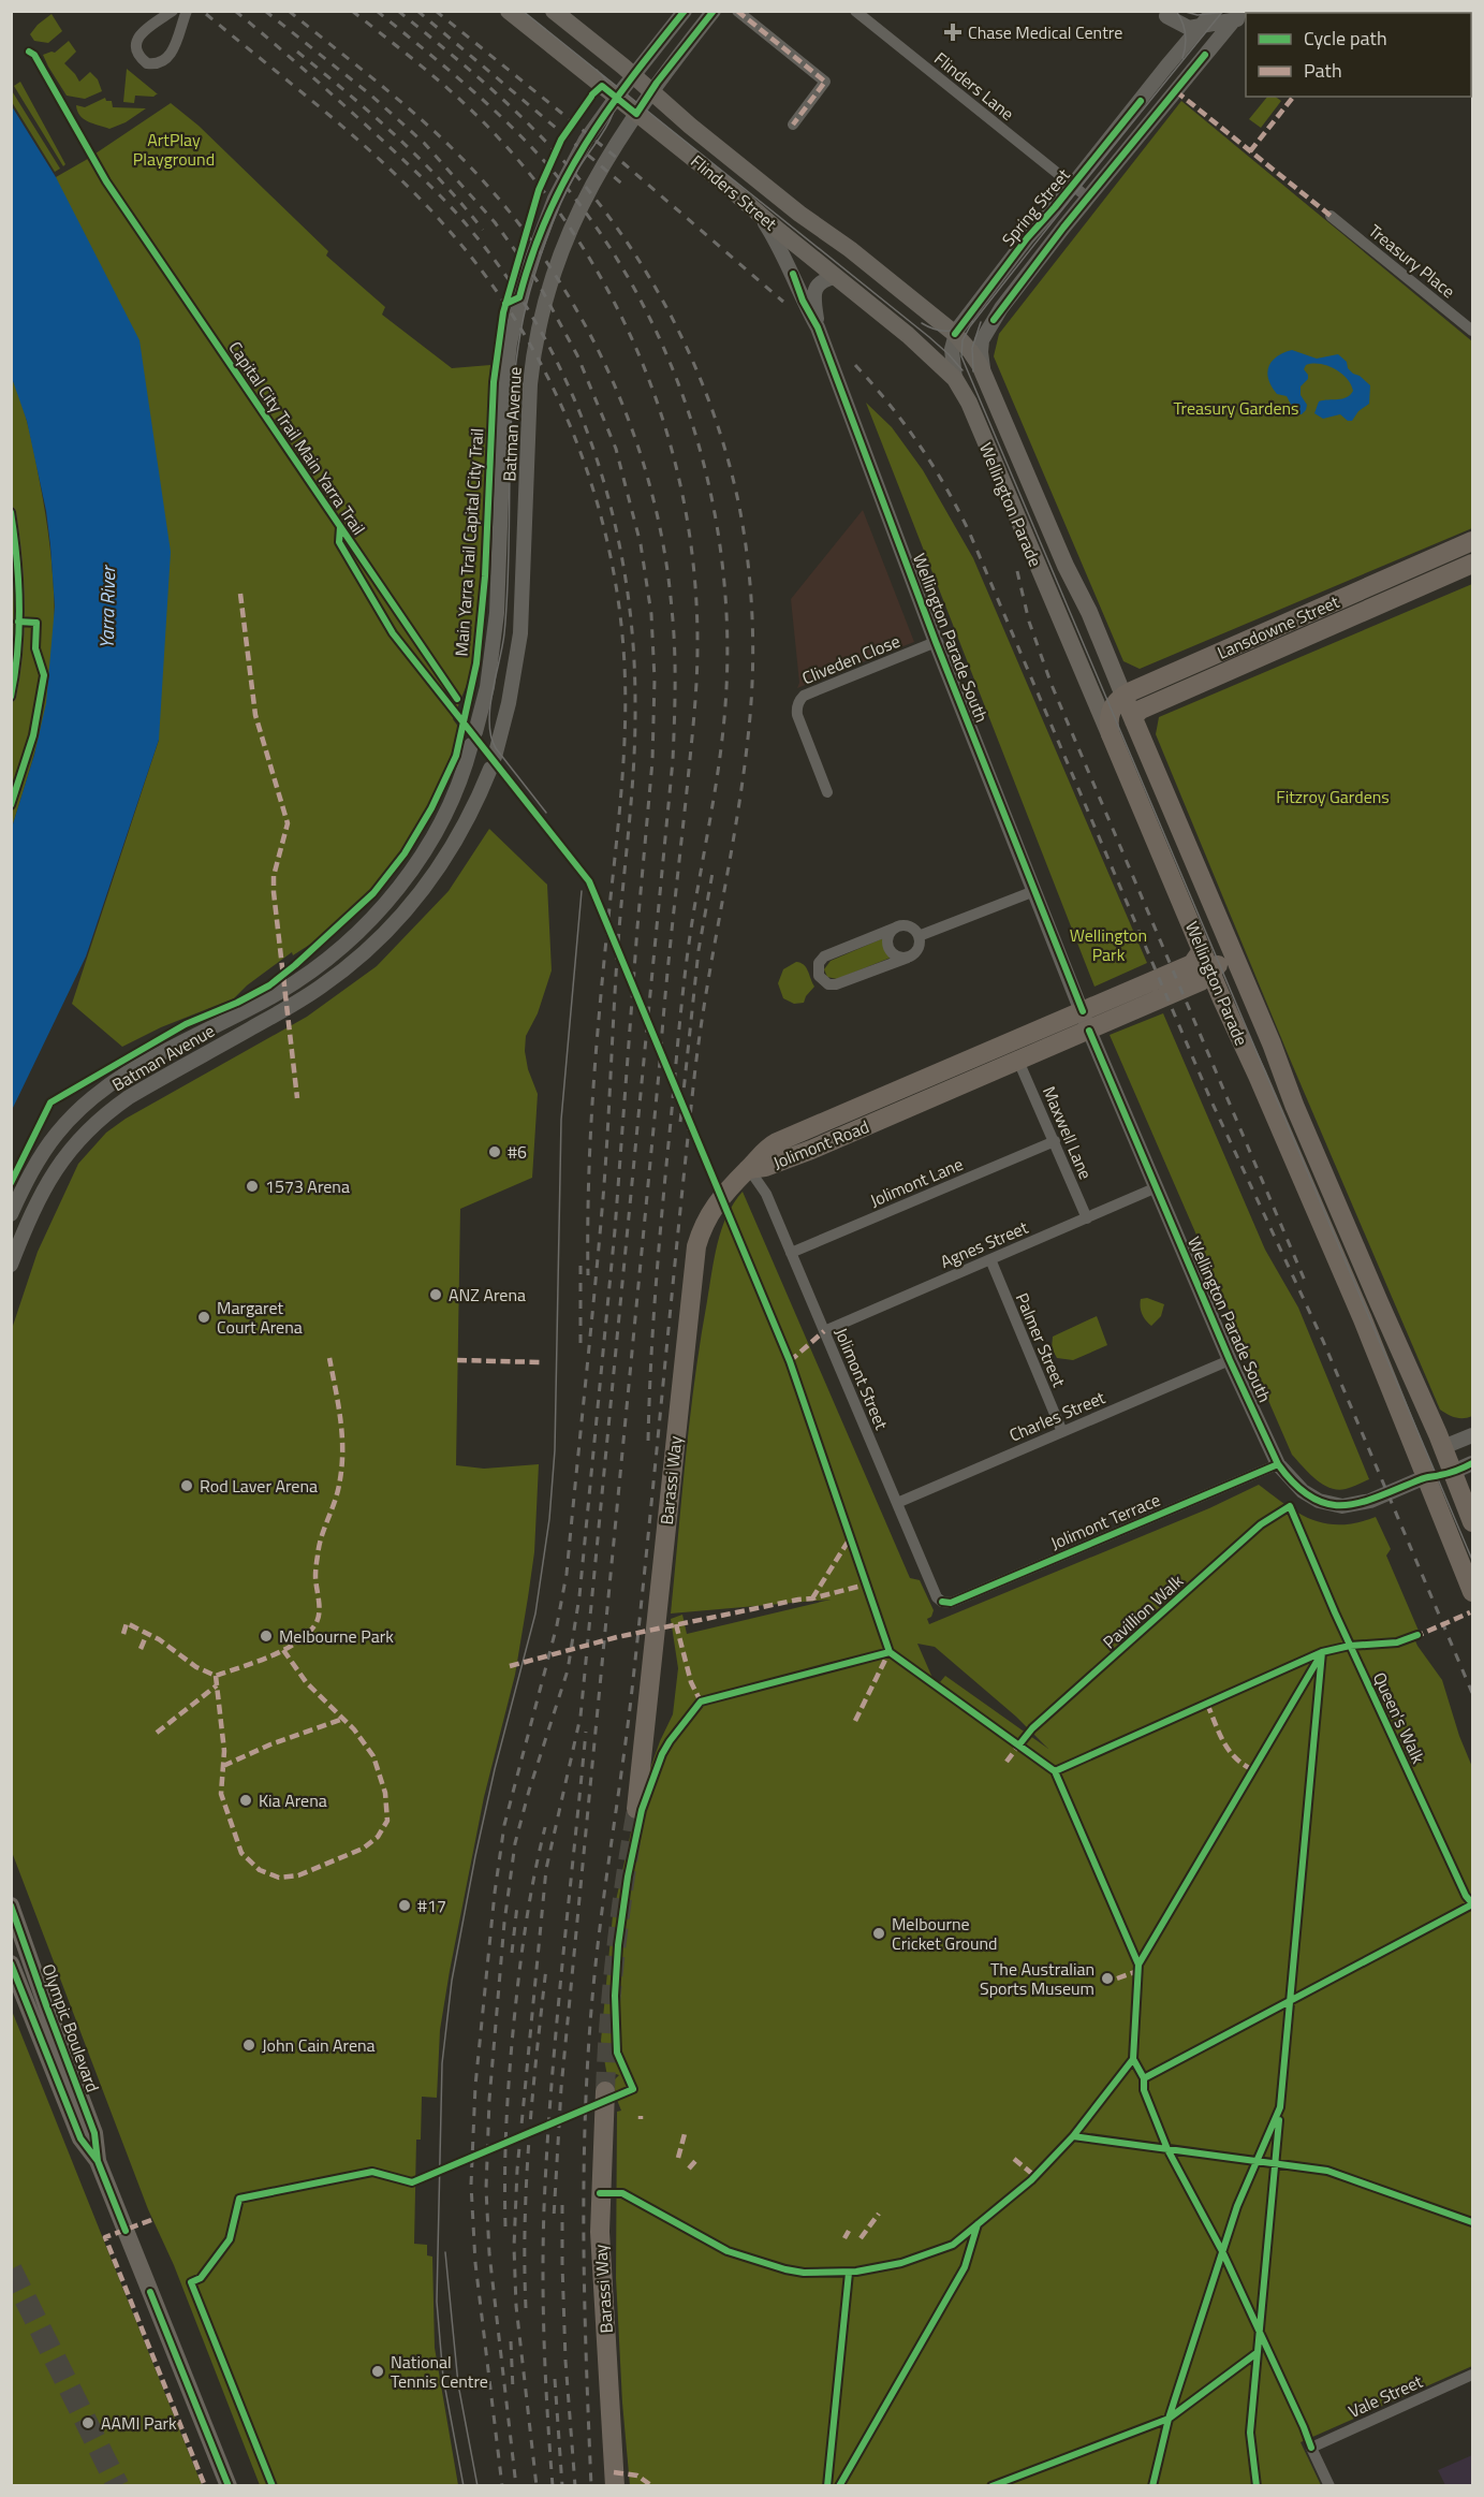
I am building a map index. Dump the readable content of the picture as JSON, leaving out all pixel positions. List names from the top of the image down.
{
  "streets": {
    "main road": [
      "Flinders Street",
      "Wellington Parade",
      "Lansdowne Street",
      "Jolimont Road",
      "Barassi Way",
      "Olympic Boulevard"
    ],
    "street": [
      "Flinders Lane",
      "Spring Street",
      "Treasury Place",
      "Batman Avenue",
      "Wellington Parade South",
      "Cliveden Close",
      "Maxwell Lane",
      "Jolimont Lane",
      "Agnes Street",
      "Palmer Street",
      "Jolimont Street",
      "Charles Street",
      "Jolimont Terrace",
      "Vale Street"
    ],
    "cycle path": [
      "Capital City Trail Main Yarra Trail",
      "Main Yarra Trail Capital City Trail",
      "Pavillion Walk",
      "Queen's Walk"
    ]
  },
  "crossings": [
    ["Flinders Lane", "Spring Street"],
    ["Flinders Street", "Spring Street"],
    ["Flinders Street", "Batman Avenue"],
    ["Flinders Street", "Wellington Parade"],
    ["Flinders Street", "Wellington Parade South"],
    ["Spring Street", "Wellington Parade"],
    ["Wellington Parade", "Lansdowne Street"],
    ["Wellington Parade", "Wellington Parade South"],
    ["Wellington Parade", "Jolimont Road"],
    ["Wellington Parade South", "Cliveden Close"],
    ["Wellington Parade South", "Jolimont Road"],
    ["Wellington Parade South", "Agnes Street"],
    ["Wellington Parade South", "Charles Street"],
    ["Wellington Parade South", "Jolimont Terrace"],
    ["Maxwell Lane", "Jolimont Road"],
    ["Maxwell Lane", "Jolimont Lane"],
    ["Maxwell Lane", "Agnes Street"],
    ["Jolimont Road", "Jolimont Street"],
    ["Jolimont Road", "Barassi Way"],
    ["Jolimont Lane", "Jolimont Street"],
    ["Agnes Street", "Palmer Street"],
    ["Agnes Street", "Jolimont Street"],
    ["Palmer Street", "Charles Street"],
    ["Jolimont Street", "Charles Street"],
    ["Jolimont Street", "Barassi Way"],
    ["Jolimont Street", "Jolimont Terrace"]
  ],
  "water": ["Yarra River"],
  "parks": [
    "ArtPlay Playground",
    "Treasury Gardens",
    "Fitzroy Gardens",
    "Wellington Park"
  ],
  "places": {
    "health": ["Chase Medical Centre"],
    "other": [
      "#6",
      "1573 Arena",
      "ANZ Arena",
      "Margaret Court Arena",
      "Rod Laver Arena",
      "Melbourne Park",
      "Kia Arena",
      "#17",
      "Melbourne Cricket Ground",
      "The Australian Sports Museum",
      "John Cain Arena",
      "National Tennis Centre",
      "AAMI Park"
    ]
  },
  "legend": ["Cycle path", "Path"]
}
